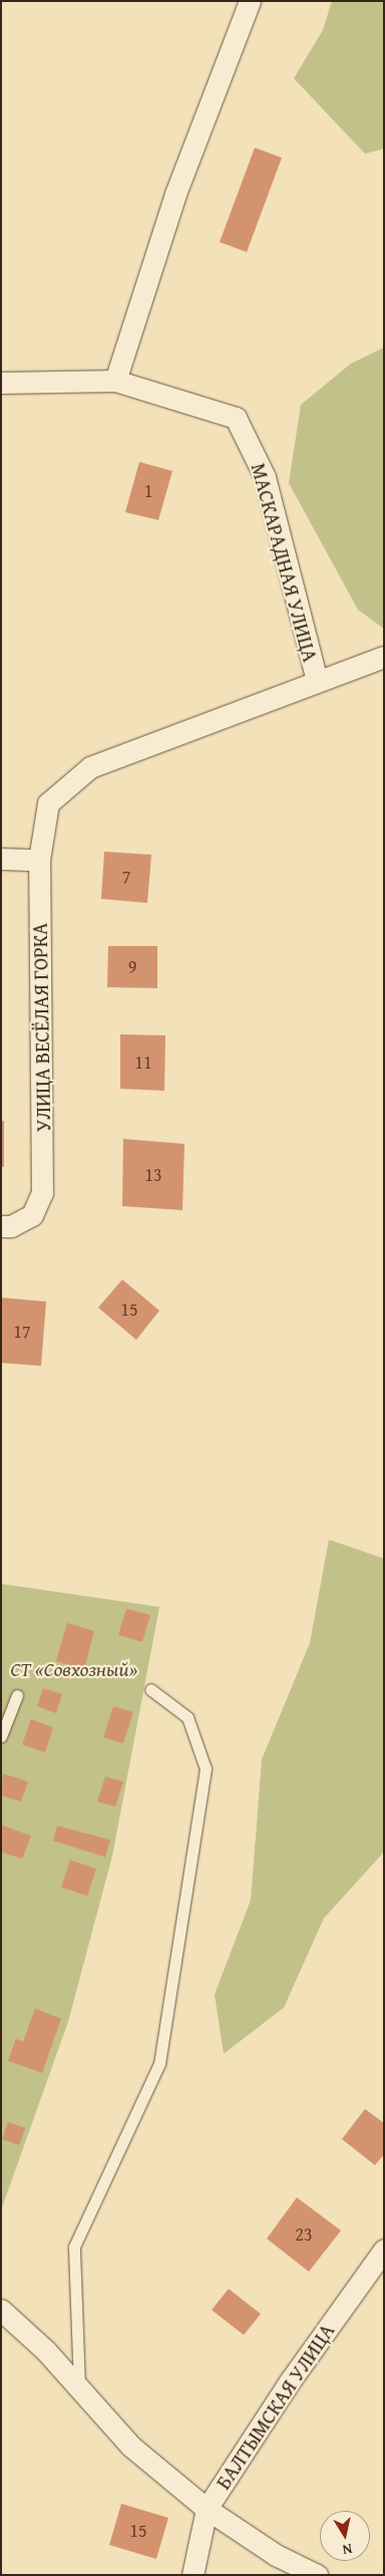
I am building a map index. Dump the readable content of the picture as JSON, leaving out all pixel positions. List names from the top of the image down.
{
  "streets": {
    "street": ["МАСКАРАДНАЯ УЛИЦА", "УЛИЦА ВЕСЁЛАЯ ГОРКА", "БАЛТЫМСКАЯ УЛИЦА"]
  },
  "crossings": [
    ["МАСКАРАДНАЯ УЛИЦА", "УЛИЦА ВЕСЁЛАЯ ГОРКА"]
  ],
  "parks": ["СТ «Совхозный»"],
  "house_numbers": [
    "1",
    "7",
    "9",
    "11",
    "13",
    "15",
    "17",
    "23",
    "15"
  ],
  "north": "bottom"
}
